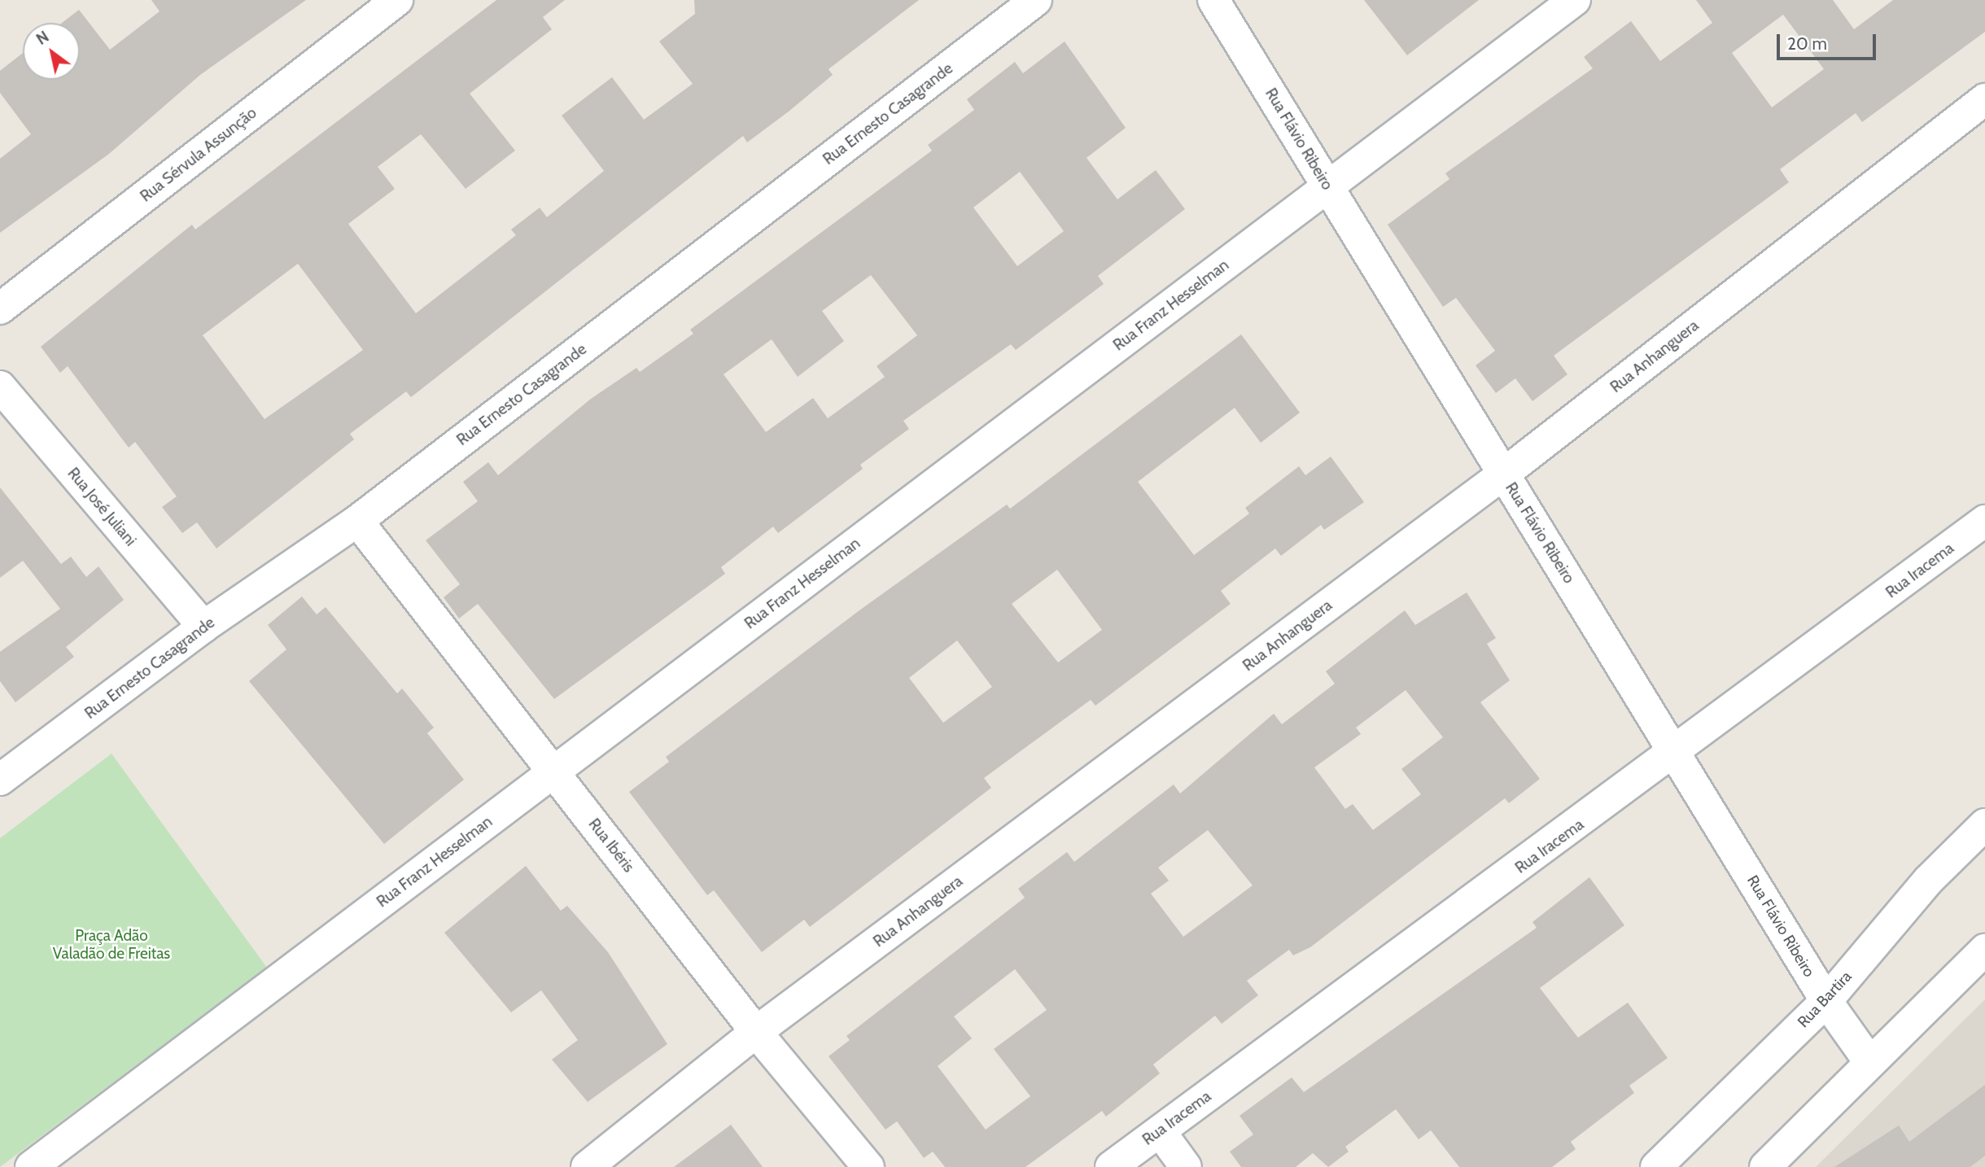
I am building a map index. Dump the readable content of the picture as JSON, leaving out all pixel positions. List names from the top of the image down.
{
  "streets": {
    "street": [
      "Rua Ernesto Casagrande",
      "Rua Flávio Ribeiro",
      "Rua Sérvula Assunção",
      "Rua Franz Hesselman",
      "Rua Anhanguera",
      "Rua José Juliani",
      "Rua Iracema",
      "Rua Ibéris",
      "Rua Bartira"
    ]
  },
  "crossings": [
    ["Rua Ernesto Casagrande", "Rua José Juliani"],
    ["Rua Ernesto Casagrande", "Rua Ibéris"],
    ["Rua Flávio Ribeiro", "Rua Franz Hesselman"],
    ["Rua Flávio Ribeiro", "Rua Anhanguera"],
    ["Rua Flávio Ribeiro", "Rua Iracema"],
    ["Rua Flávio Ribeiro", "Rua Bartira"],
    ["Rua Franz Hesselman", "Rua Ibéris"],
    ["Rua Anhanguera", "Rua Ibéris"]
  ],
  "parks": ["Praça Adão Valadão de Freitas"],
  "scale_bar": "20 m",
  "north": "top left"
}
